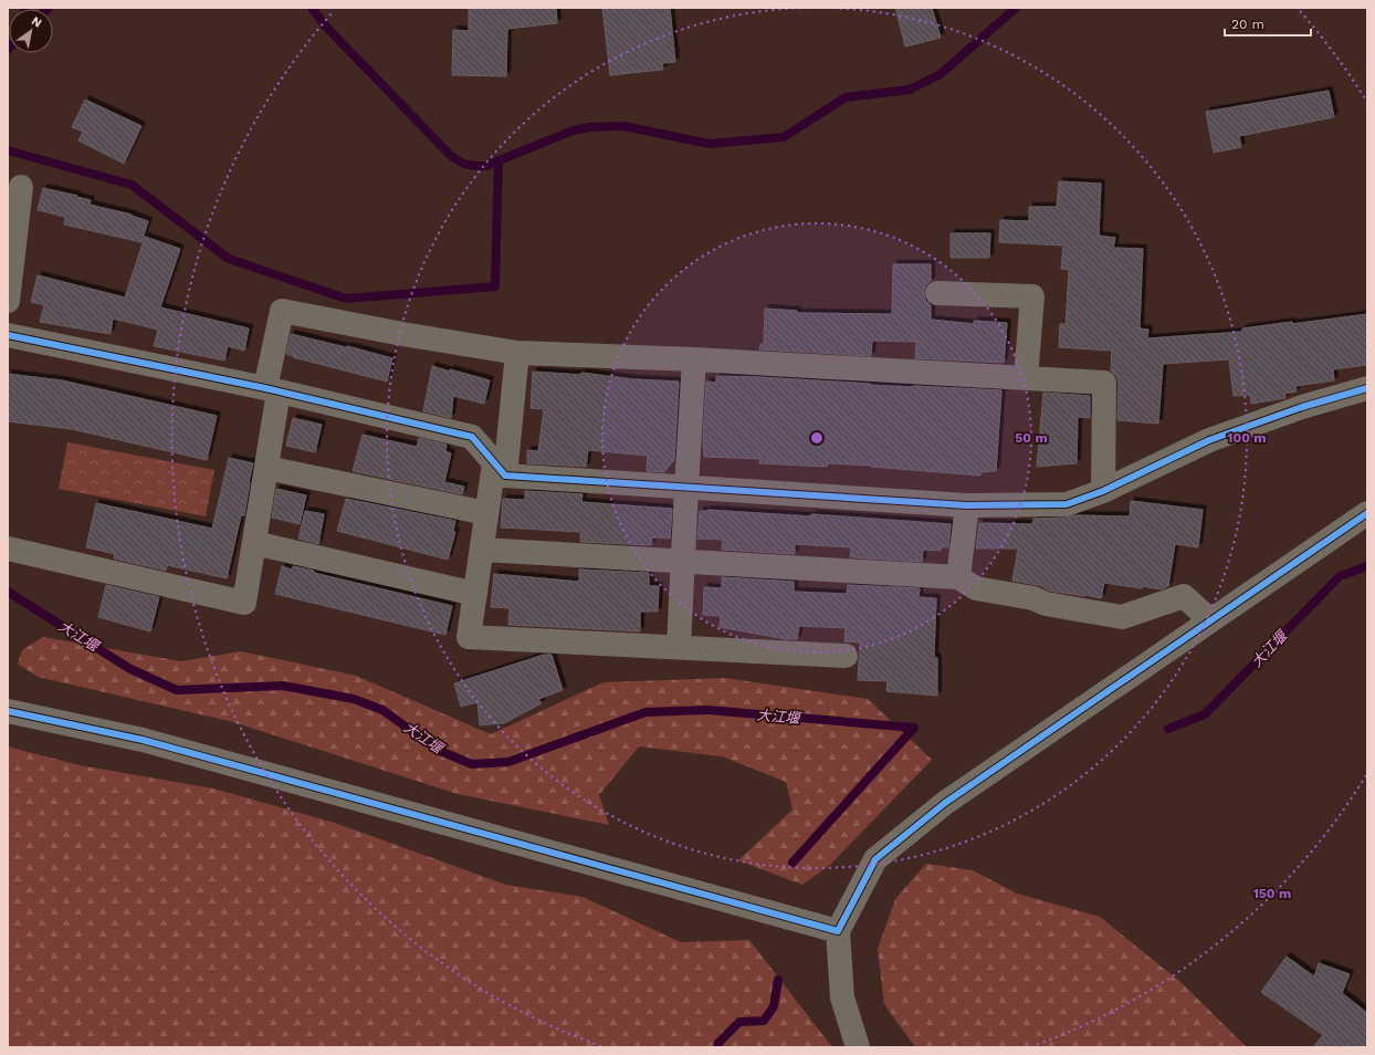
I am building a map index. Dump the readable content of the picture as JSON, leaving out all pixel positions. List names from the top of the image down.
{
  "water": ["大江堰"],
  "scale_bar": "20 m",
  "north": "top right",
  "rings": ["50 m", "100 m", "150 m"]
}
